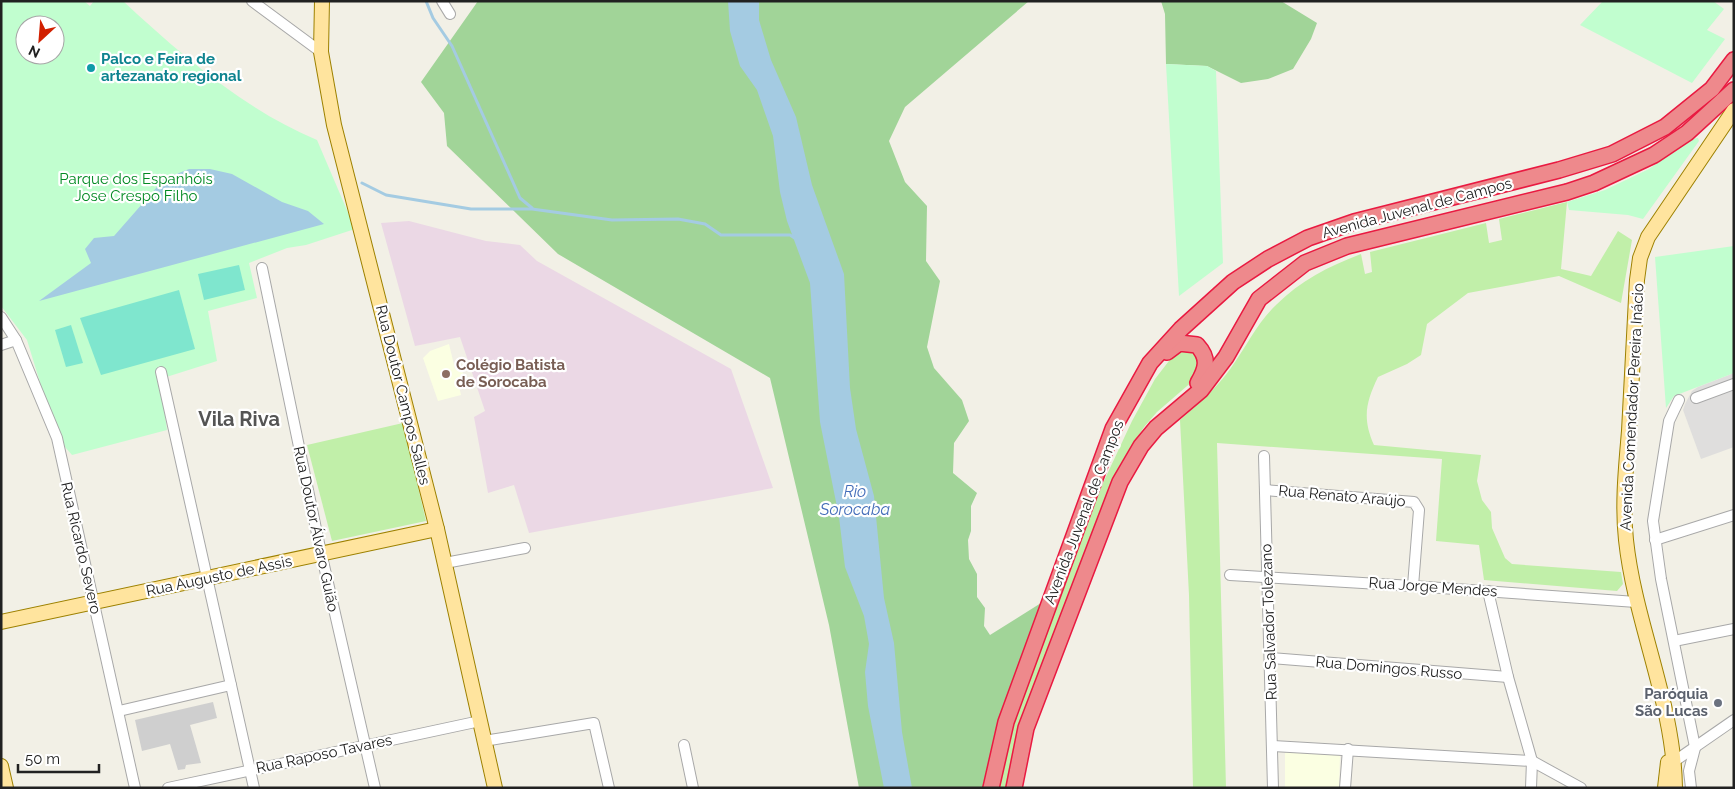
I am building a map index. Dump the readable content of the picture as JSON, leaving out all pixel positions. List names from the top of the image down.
{
  "streets": {
    "highway": ["Avenida Juvenal de Campos"],
    "main road": ["Rua Doutor Campos Salles", "Avenida Comendador Pereira Inácio", "Rua Augusto de Assis"],
    "street": [
      "Rua Renato Araújo",
      "Rua Doutor Álvaro Guião",
      "Rua Ricardo Severo",
      "Rua Jorge Mendes",
      "Rua Salvador Tolezano",
      "Rua Domingos Russo",
      "Rua Raposo Tavares"
    ]
  },
  "crossings": [
    ["Rua Doutor Campos Salles", "Rua Augusto de Assis"],
    ["Rua Doutor Campos Salles", "Rua Raposo Tavares"],
    ["Avenida Comendador Pereira Inácio", "Rua Jorge Mendes"],
    ["Rua Renato Araújo", "Rua Jorge Mendes"],
    ["Rua Renato Araújo", "Rua Salvador Tolezano"],
    ["Rua Doutor Álvaro Guião", "Rua Augusto de Assis"],
    ["Rua Doutor Álvaro Guião", "Rua Raposo Tavares"],
    ["Rua Ricardo Severo", "Rua Augusto de Assis"],
    ["Rua Jorge Mendes", "Rua Salvador Tolezano"],
    ["Rua Salvador Tolezano", "Rua Domingos Russo"]
  ],
  "districts": ["Vila Riva"],
  "water": ["Rio Sorocaba"],
  "parks": ["Parque dos Espanhóis Jose Crespo Filho"],
  "places": ["Palco e Feira de artezanato regional", "Colégio Batista de Sorocaba", "Paróquia São Lucas"],
  "scale_bar": "50 m",
  "north": "bottom left"
}
